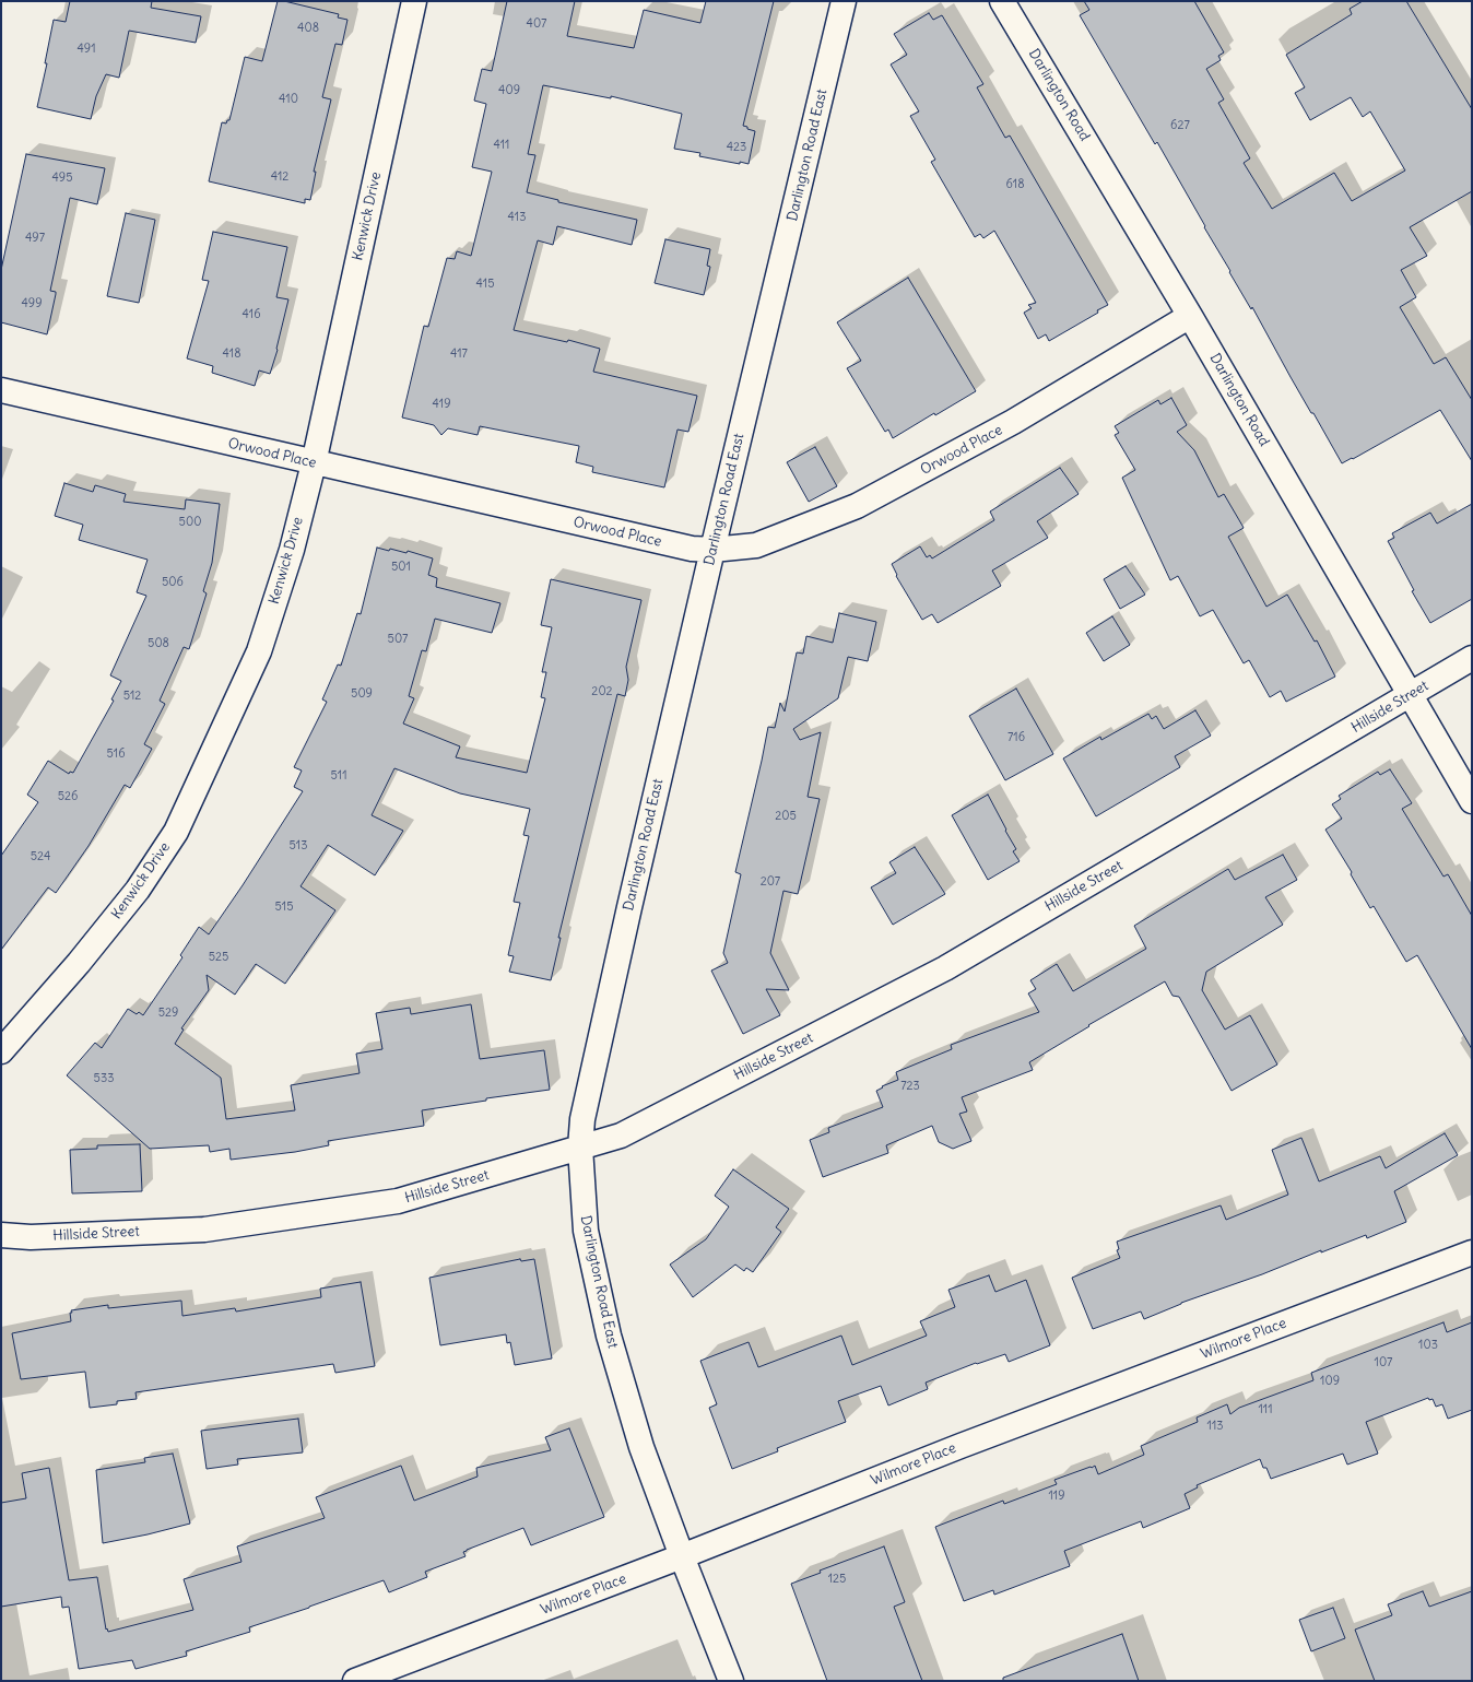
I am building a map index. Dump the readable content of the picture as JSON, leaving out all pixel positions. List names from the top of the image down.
{
  "streets": {
    "street": [
      "Darlington Road",
      "Darlington Road East",
      "Kenwick Drive",
      "Orwood Place",
      "Hillside Street",
      "Wilmore Place"
    ]
  },
  "crossings": [
    ["Darlington Road", "Orwood Place"],
    ["Darlington Road", "Hillside Street"],
    ["Darlington Road East", "Orwood Place"],
    ["Darlington Road East", "Hillside Street"],
    ["Darlington Road East", "Wilmore Place"],
    ["Kenwick Drive", "Orwood Place"]
  ],
  "house_numbers": [
    "407",
    "408",
    "491",
    "409",
    "410",
    "627",
    "411",
    "423",
    "412",
    "495",
    "618",
    "413",
    "497",
    "415",
    "499",
    "416",
    "418",
    "417",
    "419",
    "500",
    "501",
    "506",
    "507",
    "508",
    "202",
    "509",
    "512",
    "716",
    "516",
    "511",
    "526",
    "205",
    "513",
    "524",
    "207",
    "515",
    "525",
    "529",
    "533",
    "723",
    "103",
    "107",
    "109",
    "111",
    "113",
    "119",
    "125"
  ]
}
